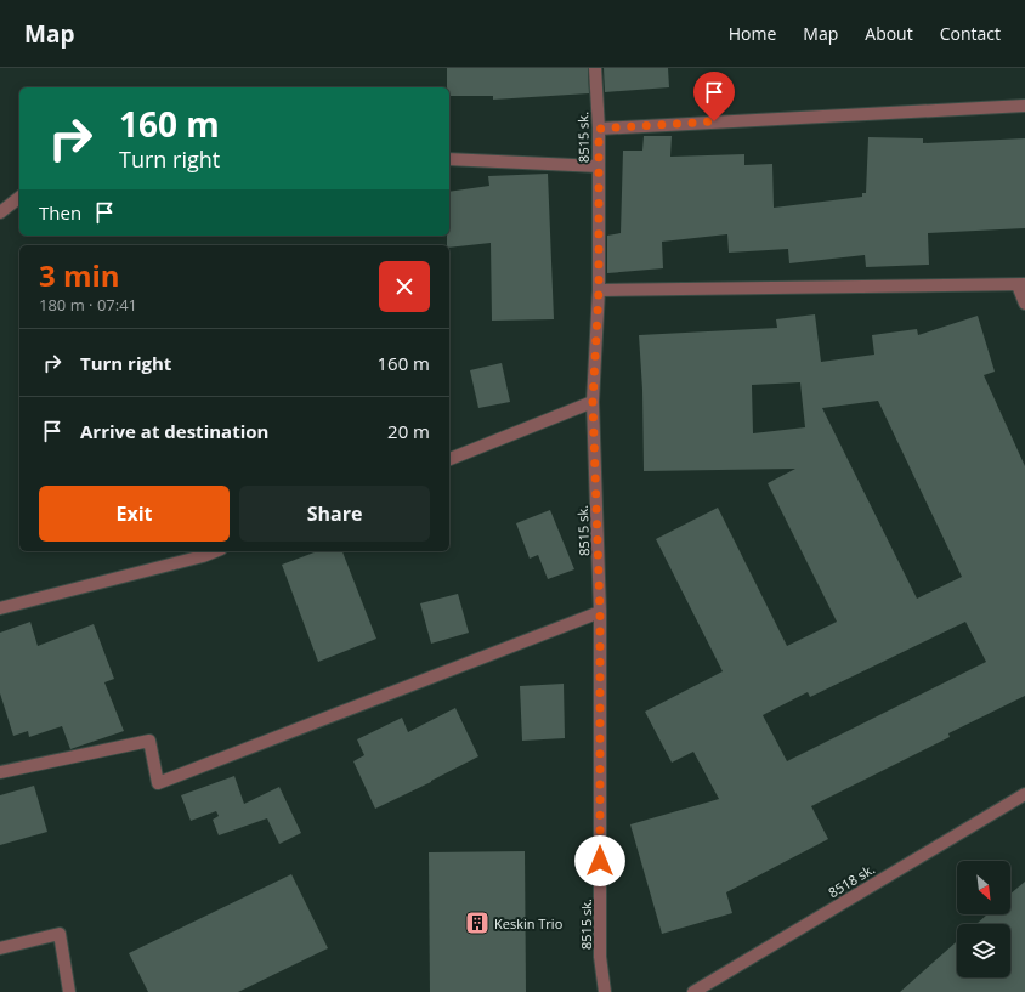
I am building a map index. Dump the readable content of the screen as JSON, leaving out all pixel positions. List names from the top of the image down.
{
  "streets": {
    "street": ["8515 sk.", "8518 sk."]
  },
  "places": {
    "building": ["Keskin Trio"]
  },
  "north": "bottom right",
  "page": {
    "header": "Map",
    "nav": [
      "Home",
      "Map",
      "About",
      "Contact"
    ],
    "turn": ["160 m", "Turn right"],
    "then": "Then",
    "heading": ["3 min", "180 m · 07:41"],
    "list": [
      {
        "name": "Turn right",
        "value": "160 m"
      },
      {
        "name": "Arrive at destination",
        "value": "20 m"
      }
    ],
    "buttons": ["Exit", "Share"]
  }
}
